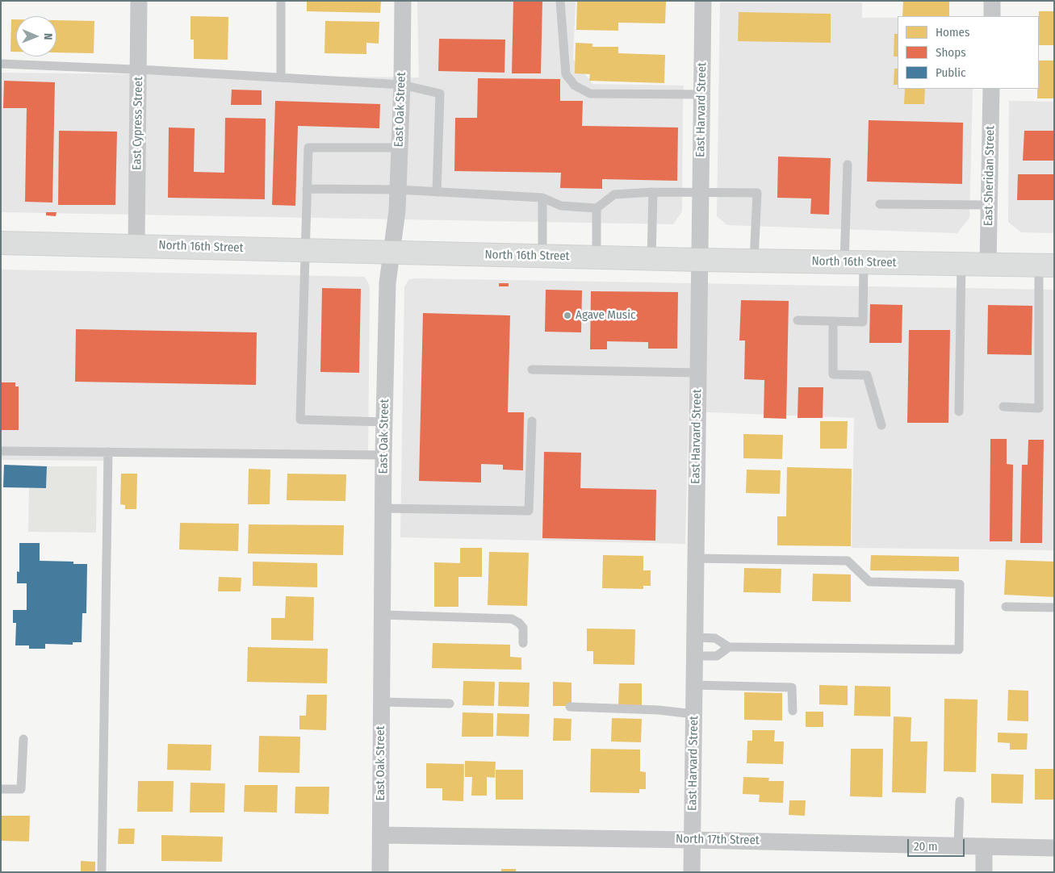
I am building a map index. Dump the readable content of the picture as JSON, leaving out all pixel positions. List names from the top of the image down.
{
  "streets": {
    "main road": ["North 16th Street"],
    "street": [
      "East Oak Street",
      "East Harvard Street",
      "East Cypress Street",
      "East Sheridan Street",
      "North 17th Street"
    ]
  },
  "crossings": [
    ["East Oak Street", "North 16th Street"],
    ["East Oak Street", "North 17th Street"],
    ["East Harvard Street", "North 16th Street"],
    ["East Harvard Street", "North 17th Street"],
    ["East Cypress Street", "North 16th Street"],
    ["East Sheridan Street", "North 16th Street"]
  ],
  "places": ["Agave Music"],
  "legend": ["Homes", "Shops", "Public"],
  "scale_bar": "20 m",
  "north": "right"
}
